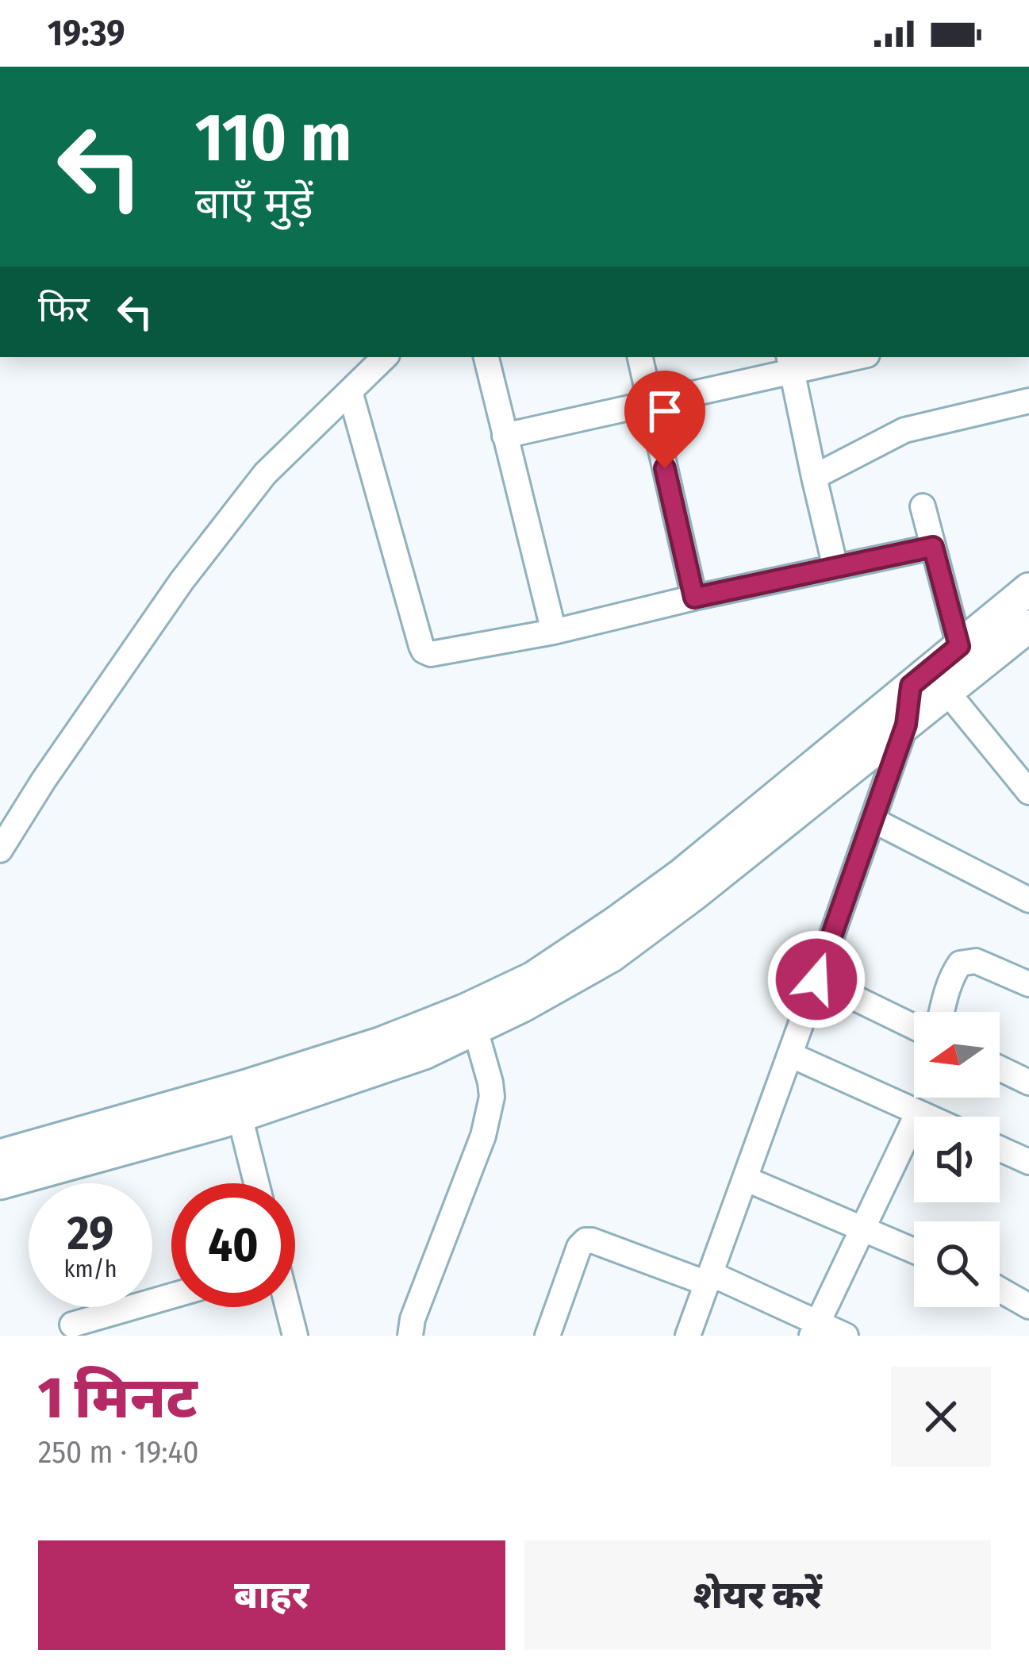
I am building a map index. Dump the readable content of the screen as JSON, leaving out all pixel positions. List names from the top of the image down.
{
  "north": "left",
  "page": {
    "status": "19:39",
    "turn": ["110 m", "बाएँ मुड़ें"],
    "then": "फिर",
    "speed": "29 km/h",
    "limit": "40",
    "heading": ["1 मिनट", "250 m · 19:40"],
    "buttons": ["बाहर", "शेयर करें"]
  }
}
